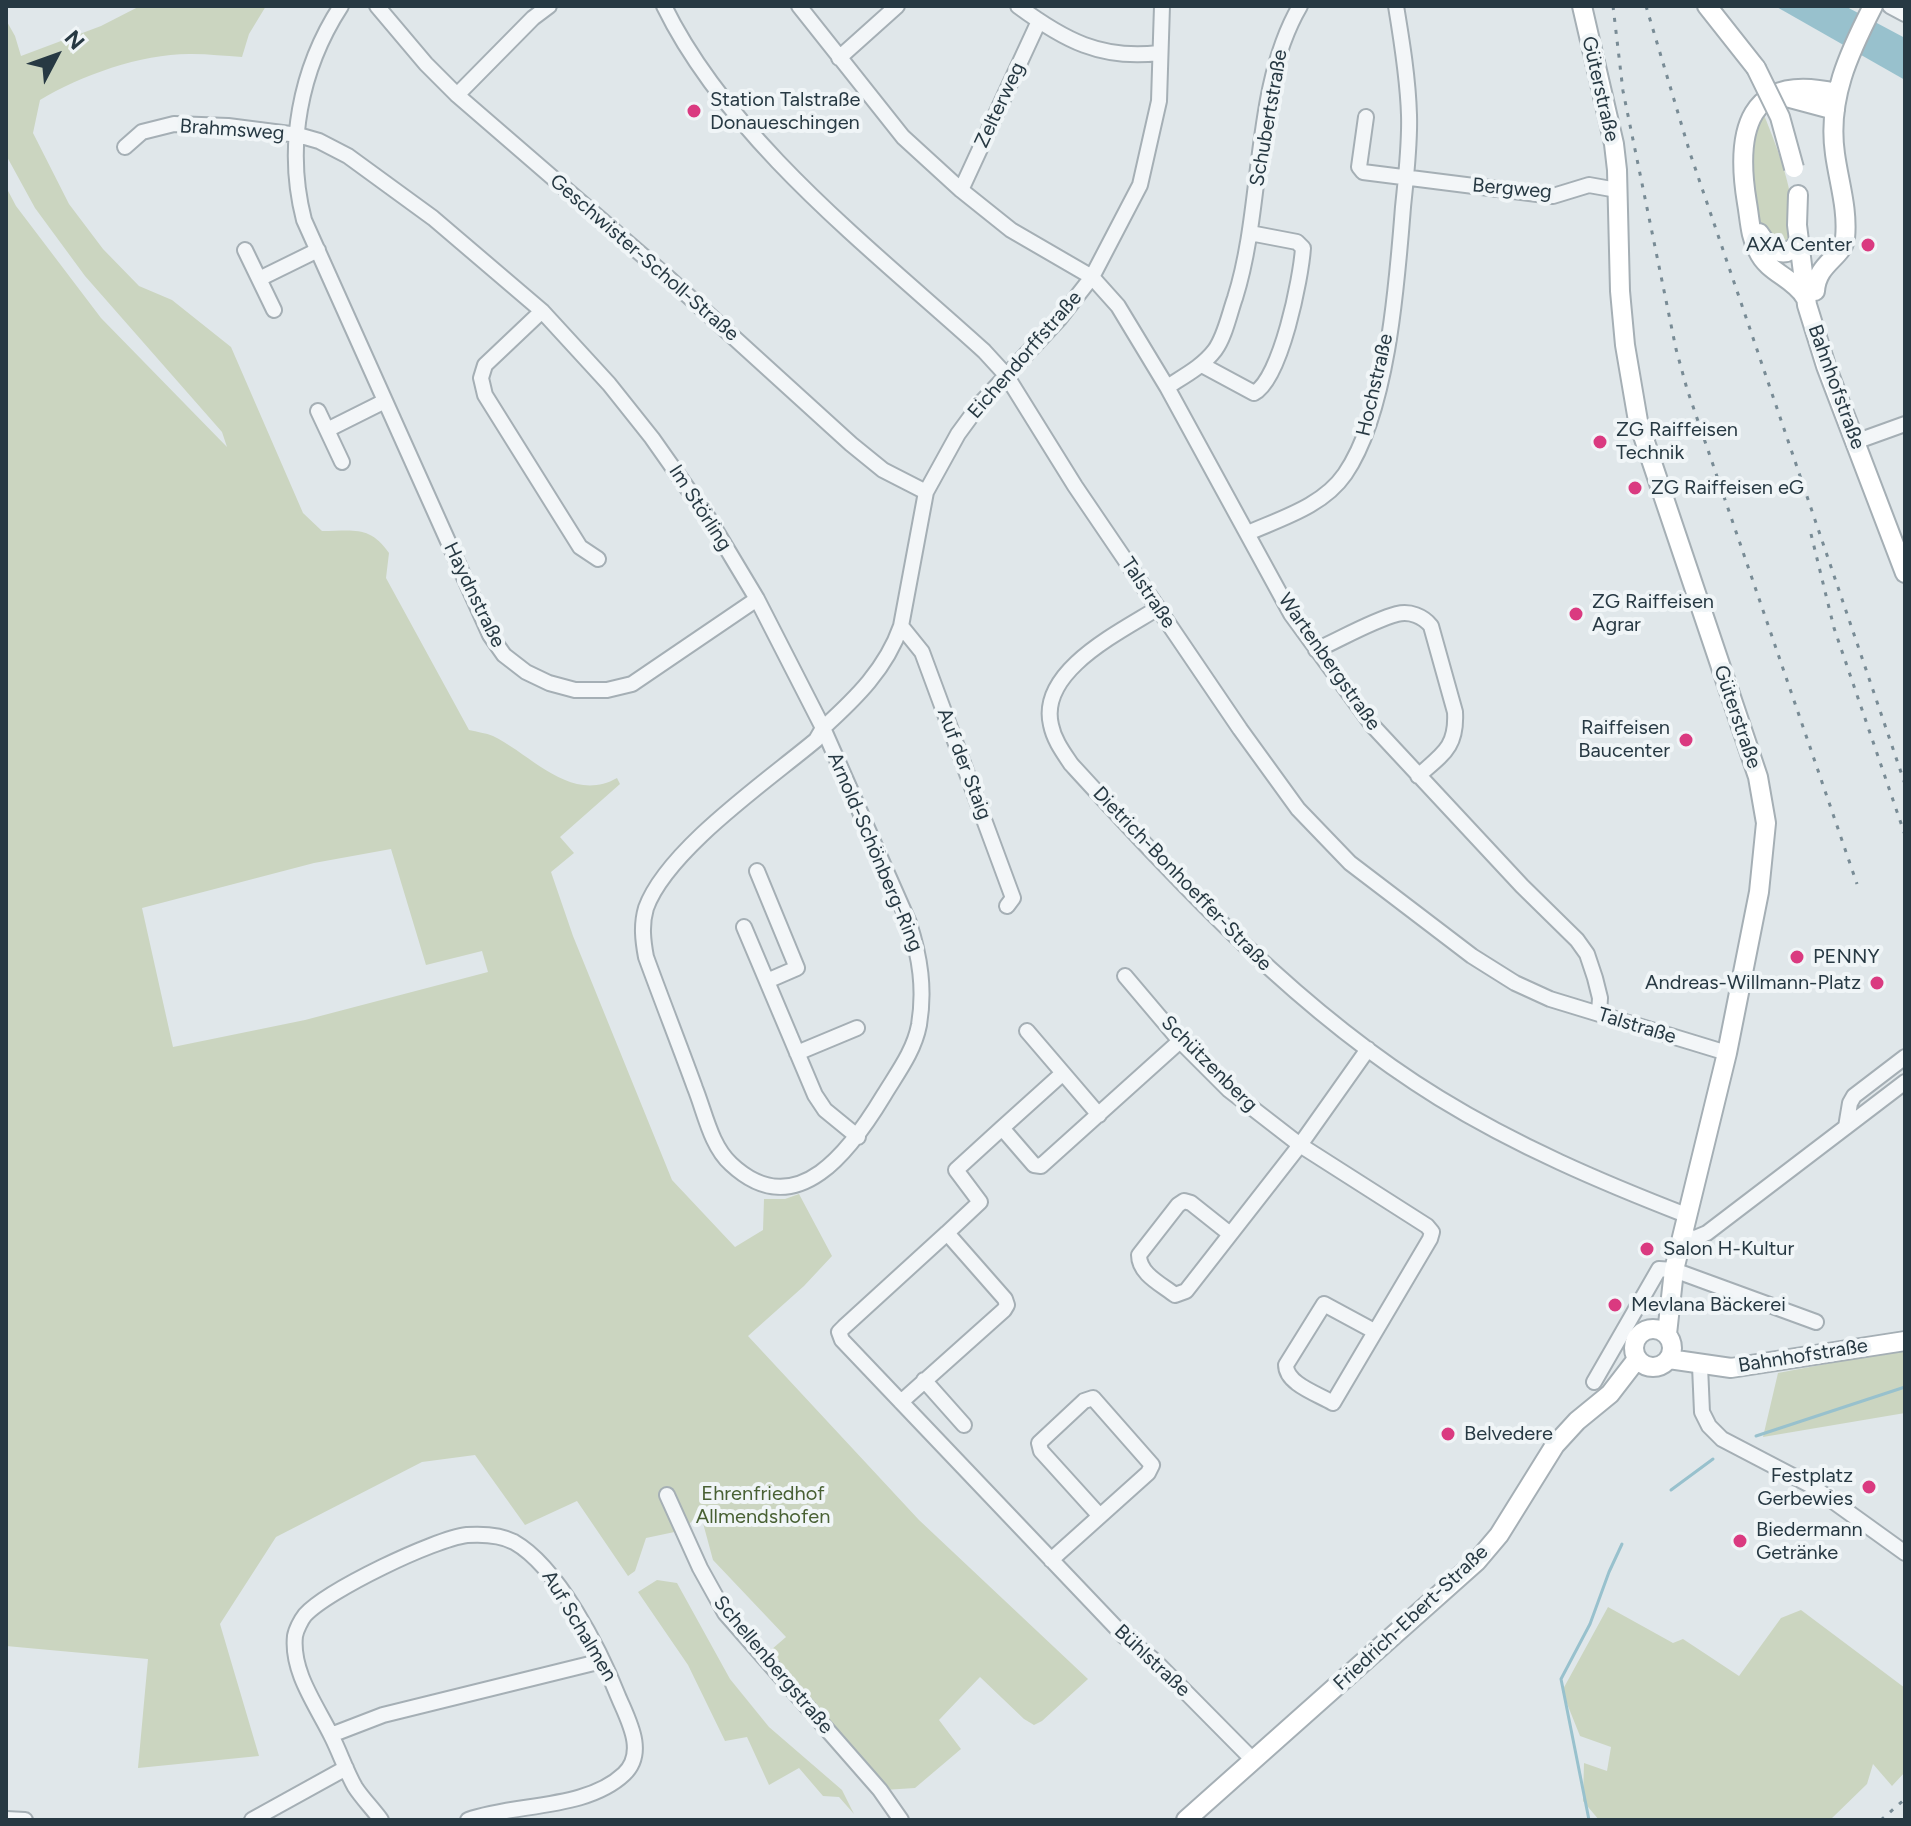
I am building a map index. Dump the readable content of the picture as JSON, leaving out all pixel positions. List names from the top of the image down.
{
  "streets": {
    "main road": ["Güterstraße", "Bahnhofstraße", "Friedrich-Ebert-Straße"],
    "street": [
      "Zelterweg",
      "Schubertstraße",
      "Brahmsweg",
      "Bergweg",
      "Geschwister-Scholl-Straße",
      "Eichendorffstraße",
      "Hochstraße",
      "Im Störling",
      "Talstraße",
      "Haydnstraße",
      "Wartenbergstraße",
      "Auf der Staig",
      "Arnold-Schönberg-Ring",
      "Dietrich-Bonhoeffer-Straße",
      "Schützenberg",
      "Auf Schalmen",
      "Bühlstraße",
      "Schellenbergstraße"
    ]
  },
  "crossings": [
    ["Güterstraße", "Bergweg"],
    ["Güterstraße", "Bahnhofstraße"],
    ["Güterstraße", "Talstraße"],
    ["Güterstraße", "Dietrich-Bonhoeffer-Straße"],
    ["Güterstraße", "Friedrich-Ebert-Straße"],
    ["Zelterweg", "Wartenbergstraße"],
    ["Schubertstraße", "Wartenbergstraße"],
    ["Brahmsweg", "Im Störling"],
    ["Brahmsweg", "Haydnstraße"],
    ["Bergweg", "Hochstraße"],
    ["Geschwister-Scholl-Straße", "Eichendorffstraße"],
    ["Eichendorffstraße", "Im Störling"],
    ["Eichendorffstraße", "Talstraße"],
    ["Eichendorffstraße", "Wartenbergstraße"],
    ["Eichendorffstraße", "Auf der Staig"],
    ["Eichendorffstraße", "Arnold-Schönberg-Ring"],
    ["Hochstraße", "Wartenbergstraße"],
    ["Im Störling", "Haydnstraße"],
    ["Im Störling", "Arnold-Schönberg-Ring"],
    ["Talstraße", "Wartenbergstraße"],
    ["Talstraße", "Dietrich-Bonhoeffer-Straße"],
    ["Friedrich-Ebert-Straße", "Bühlstraße"]
  ],
  "parks": ["Ehrenfriedhof Allmendshofen"],
  "places": [
    "Station Talstraße Donaueschingen",
    "AXA Center",
    "ZG Raiffeisen Technik",
    "ZG Raiffeisen eG",
    "ZG Raiffeisen Agrar",
    "Raiffeisen Baucenter",
    "PENNY",
    "Andreas-Willmann-Platz",
    "Salon H-Kultur",
    "Mevlana Bäckerei",
    "Belvedere",
    "Festplatz Gerbewies",
    "Biedermann Getränke"
  ],
  "north": "top right"
}
